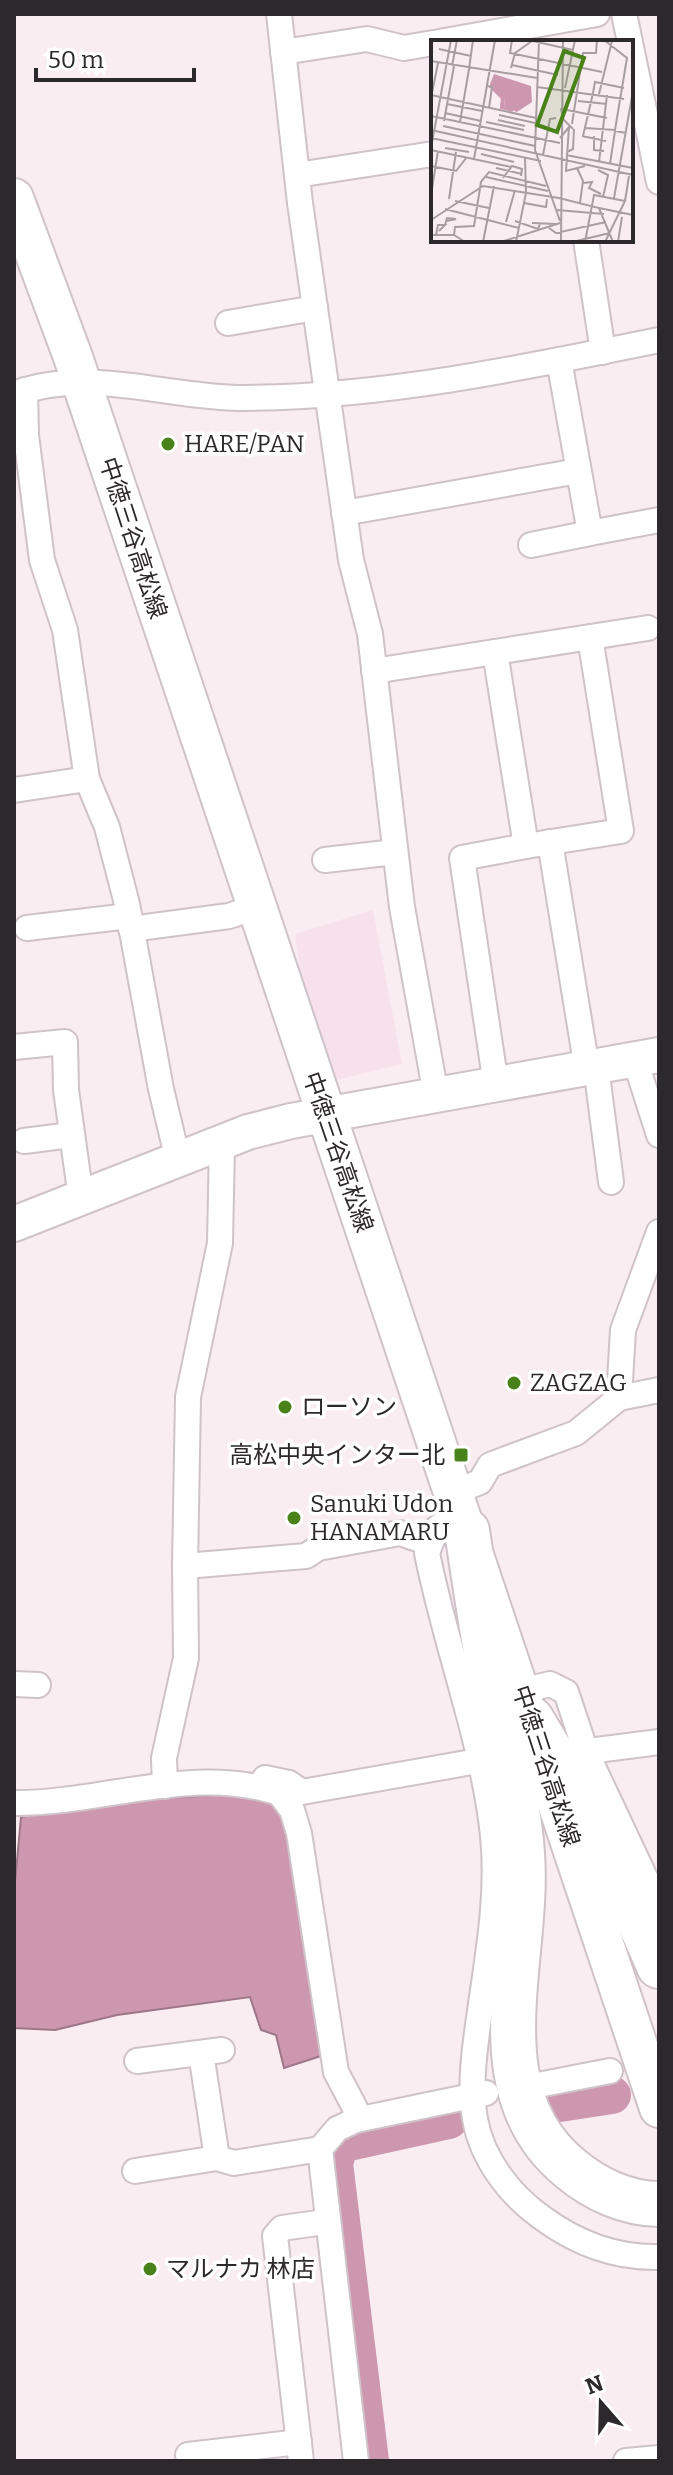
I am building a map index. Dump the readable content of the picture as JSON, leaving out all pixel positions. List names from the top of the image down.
{
  "streets": {
    "main road": ["中徳三谷高松線"]
  },
  "places": {
    "other": [
      "HARE/PAN",
      "ZAGZAG",
      "ローソン",
      "Sanuki Udon HANAMARU",
      "マルナカ 林店"
    ],
    "transit": ["高松中央インター北"]
  },
  "scale_bar": "50 m",
  "north": "top"
}
